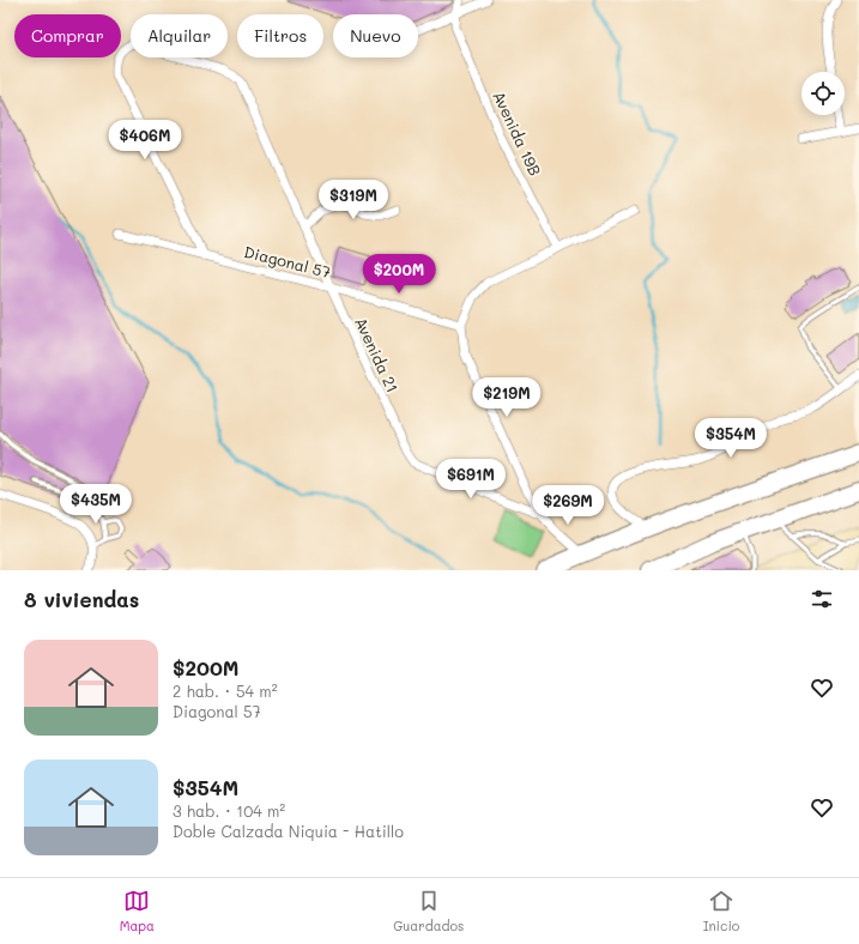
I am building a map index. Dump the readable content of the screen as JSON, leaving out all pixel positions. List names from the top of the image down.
{
  "streets": {
    "street": ["Avenida 19B", "Diagonal 57", "Avenida 21"]
  },
  "crossings": [
    ["Diagonal 57", "Avenida 21"]
  ],
  "page": {
    "chip": [
      "Comprar",
      "Alquilar",
      "Filtros",
      "Nuevo"
    ],
    "price": [
      "$406M",
      "$319M",
      "$200M",
      "$219M",
      "$354M",
      "$691M",
      "$435M",
      "$269M"
    ],
    "heading": "8 viviendas",
    "list": [
      {
        "name": "$200M",
        "note": "2 hab. · 54 m² · Diagonal 57"
      },
      {
        "name": "$354M",
        "note": "3 hab. · 104 m² · Doble Calzada Niquia - Hatillo"
      }
    ],
    "tabs": ["Mapa", "Guardados", "Inicio"]
  }
}
